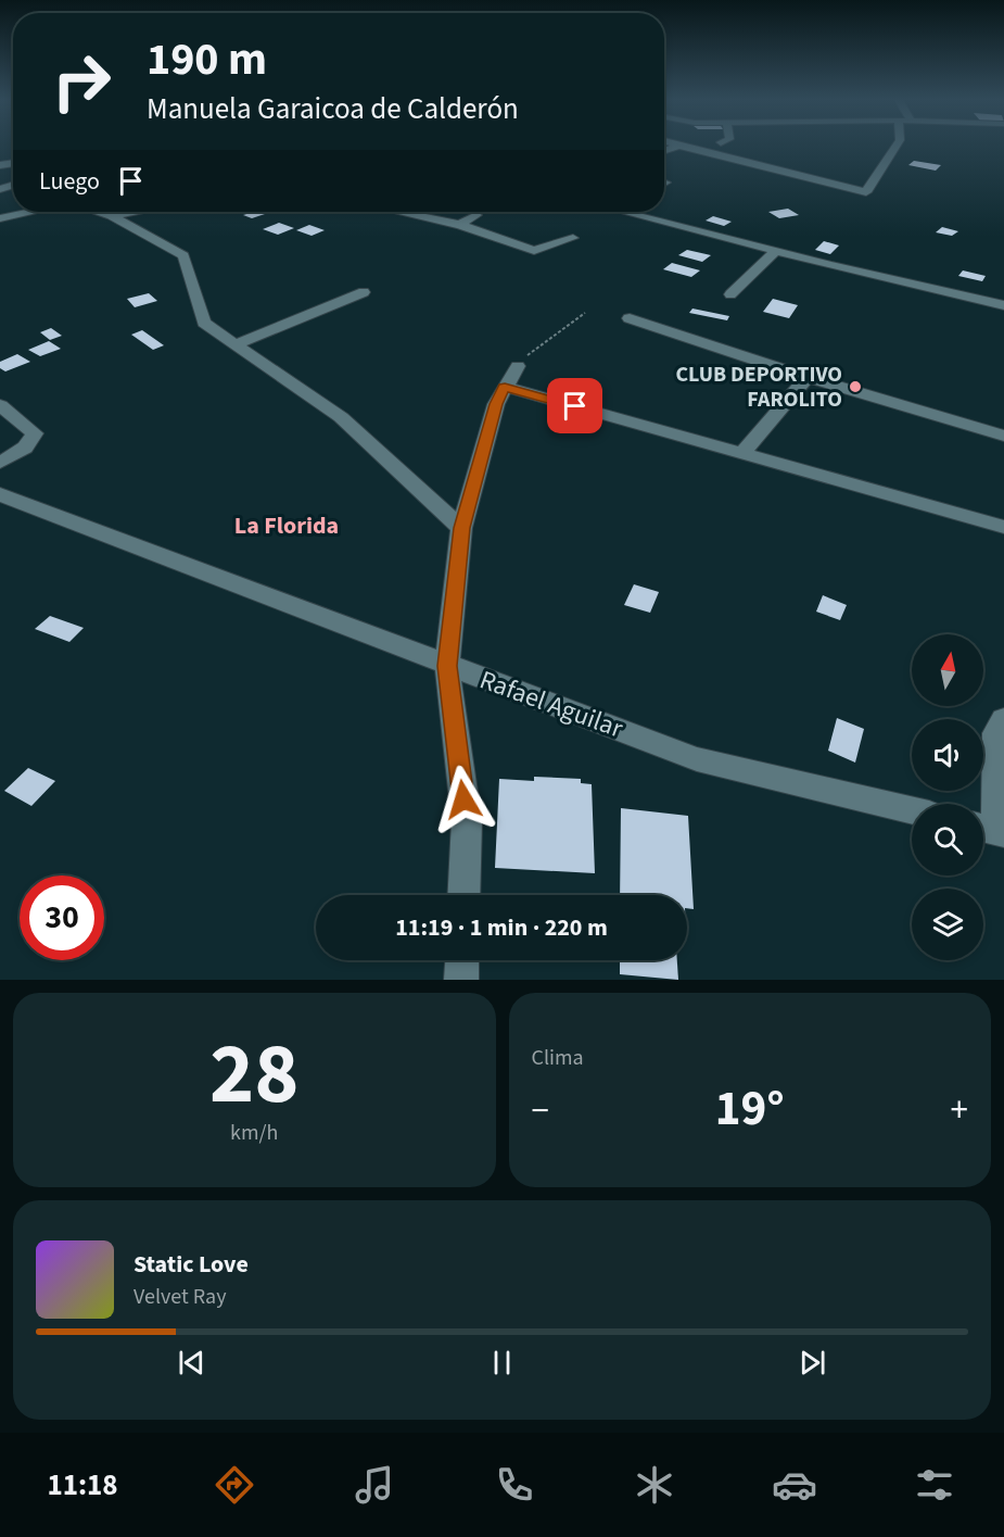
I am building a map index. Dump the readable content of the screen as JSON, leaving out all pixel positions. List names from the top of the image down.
{
  "streets": {
    "street": ["Rafael Aguilar"]
  },
  "districts": ["La Florida"],
  "places": ["CLUB DEPORTIVO FAROLITO"],
  "north": "top",
  "page": {
    "turn": ["190 m", "Manuela Garaicoa de Calderón"],
    "then": "Luego",
    "limit": "30",
    "trip": "11:19 · 1 min · 220 m",
    "tile": [
      ["28", "km/h"],
      "Clima"
    ],
    "heat": ["−", "19°", "+"],
    "song": ["Static Love", "Velvet Ray"],
    "tabs": "11:18"
  }
}
